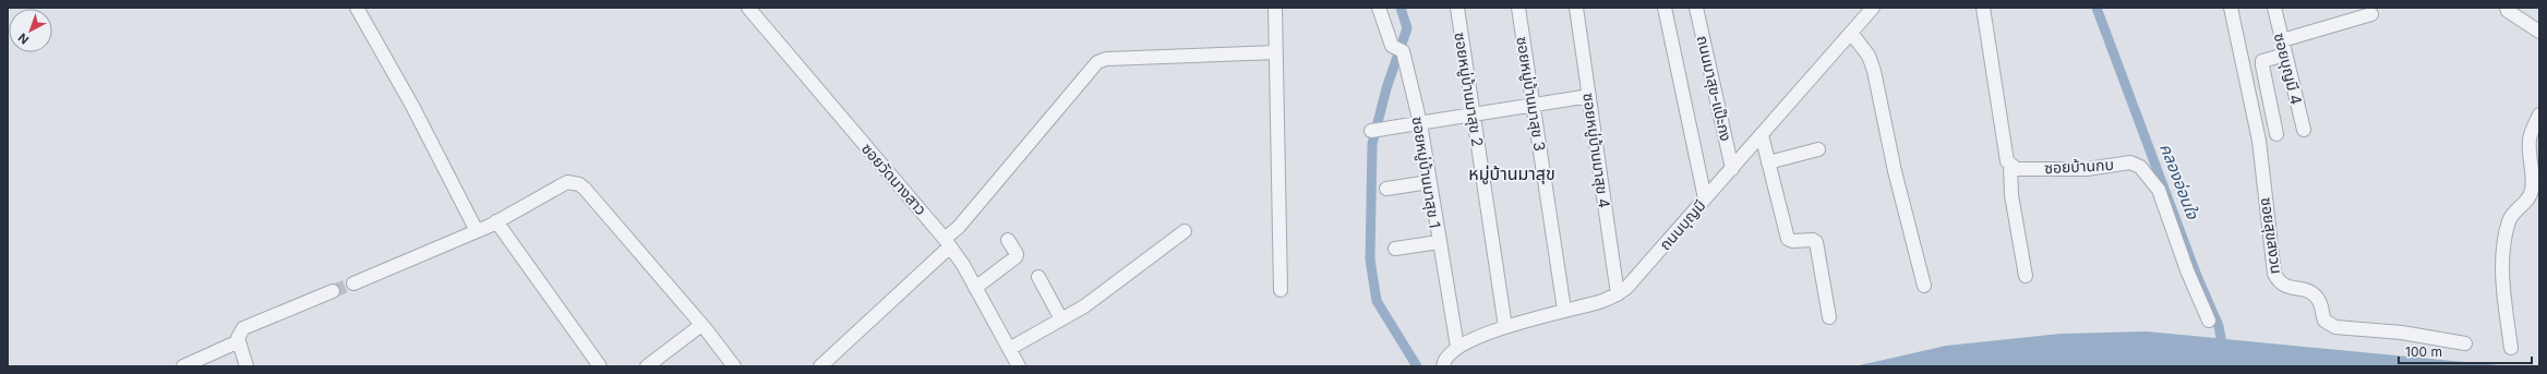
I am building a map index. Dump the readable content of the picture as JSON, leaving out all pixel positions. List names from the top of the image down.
{
  "streets": {
    "street": [
      "ซอยบุญมี 4",
      "ถนนมาสุข-แป๊ะกง",
      "ซอยหมู่บ้านมาสุข 2",
      "ซอยหมู่บ้านมาสุข 3",
      "ซอยหมู่บ้านมาสุข 4",
      "ซอยบ้านกบ",
      "ซอยหมู่บ้านมาสุข 1",
      "ซอยวัดนางสาว",
      "ถนนบุญมี",
      "ซอยสุขสงวน"
    ]
  },
  "crossings": [
    ["ถนนมาสุข-แป๊ะกง", "ถนนบุญมี"],
    ["ซอยหมู่บ้านมาสุข 2", "ถนนบุญมี"],
    ["ซอยหมู่บ้านมาสุข 3", "ถนนบุญมี"],
    ["ซอยหมู่บ้านมาสุข 4", "ถนนบุญมี"],
    ["ซอยหมู่บ้านมาสุข 1", "ถนนบุญมี"]
  ],
  "districts": ["หมู่บ้านมาสุข"],
  "water": ["คลองอ่อนใจ"],
  "scale_bar": "100 m",
  "north": "bottom left"
}
